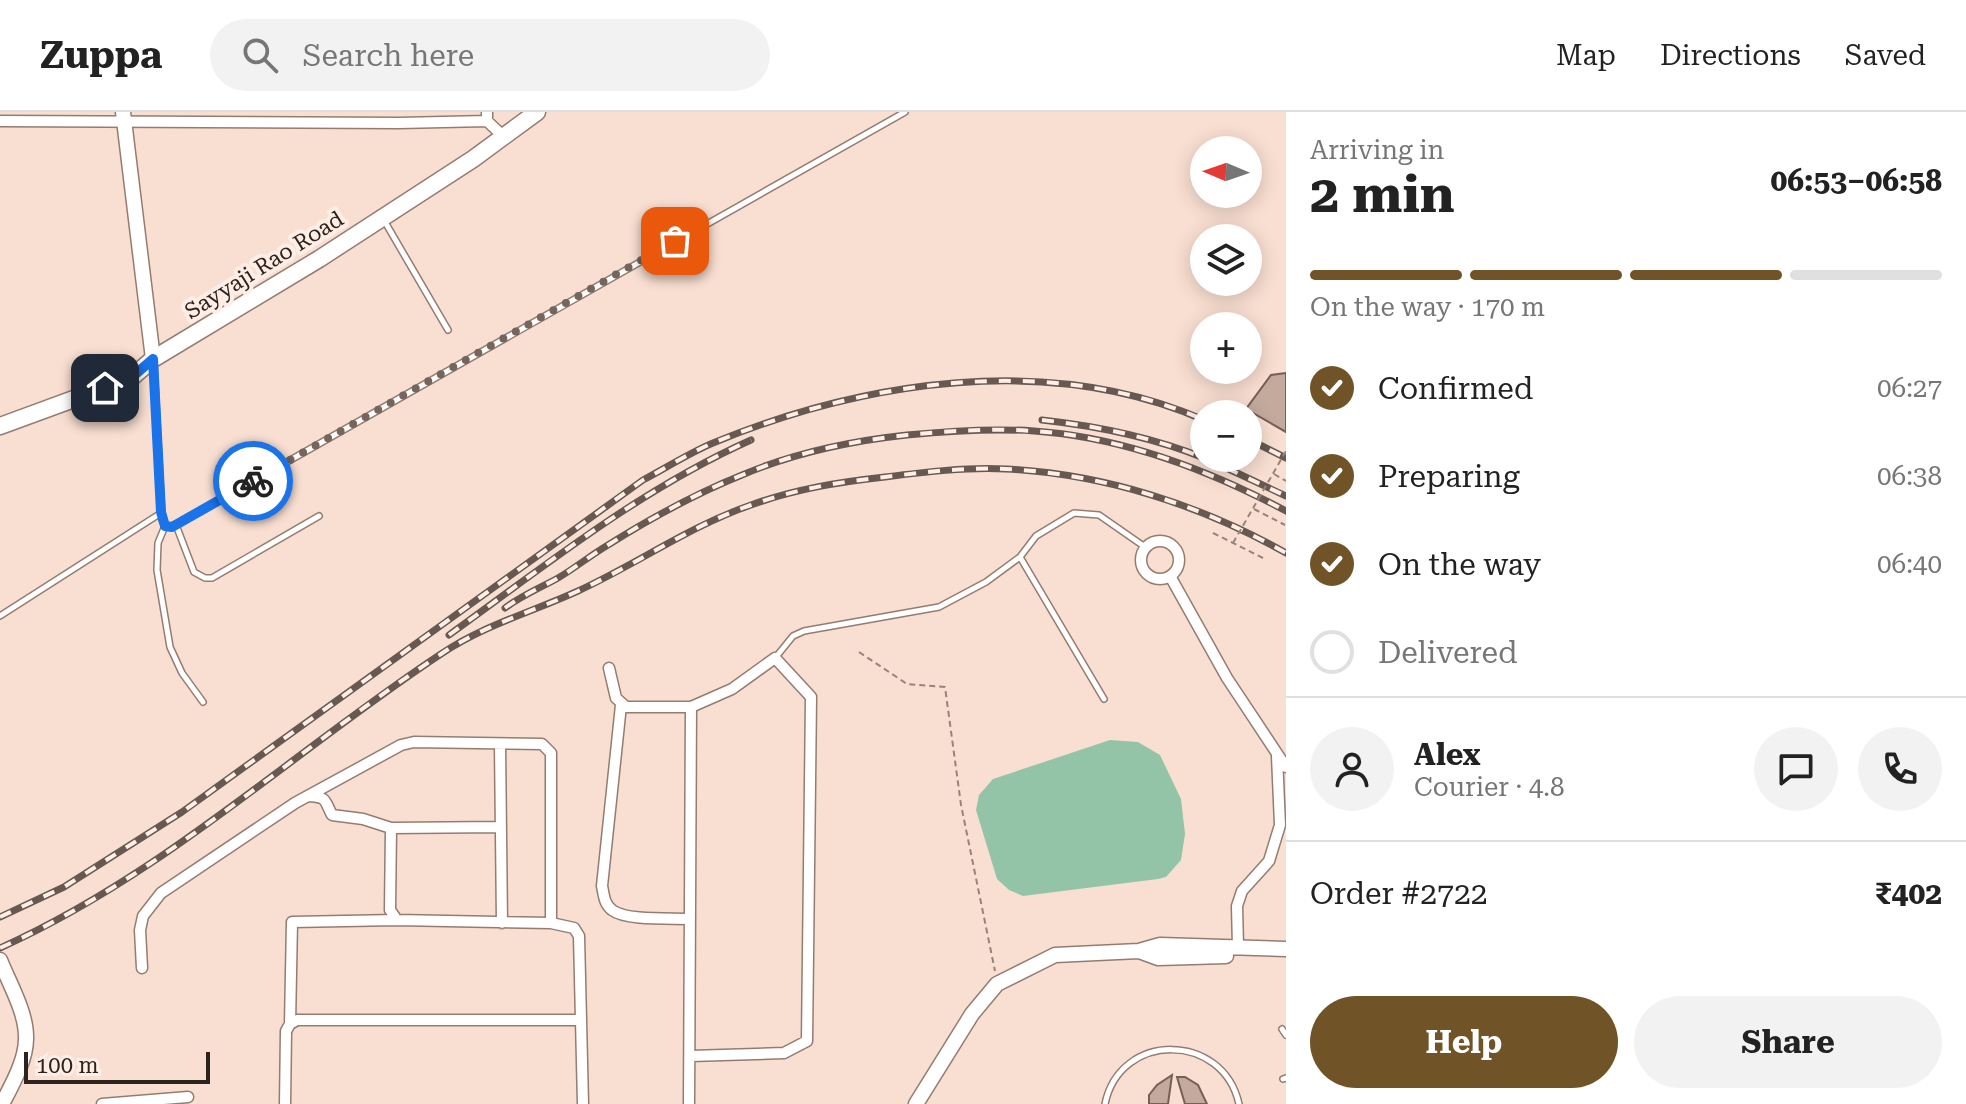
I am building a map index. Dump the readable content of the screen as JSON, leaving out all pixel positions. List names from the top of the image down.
{
  "streets": {
    "main road": ["Sayyaji Rao Road"]
  },
  "scale_bar": "100 m",
  "north": "left",
  "page": {
    "header": "Zuppa",
    "search": "Search here",
    "nav": ["Map", "Directions", "Saved"],
    "heading": ["2 min", "Arriving in", "06:53–06:58"],
    "panel": [
      "Alex",
      "Courier · 4.8",
      "Order #2722",
      "₹402"
    ],
    "map_buttons": ["+", "−"],
    "bar": "On the way · 170 m",
    "list": [
      ["Confirmed", "06:27"],
      ["Preparing", "06:38"],
      ["On the way", "06:40"],
      "Delivered"
    ],
    "buttons": ["Help", "Share"],
    "scale": "100 m"
  }
}
